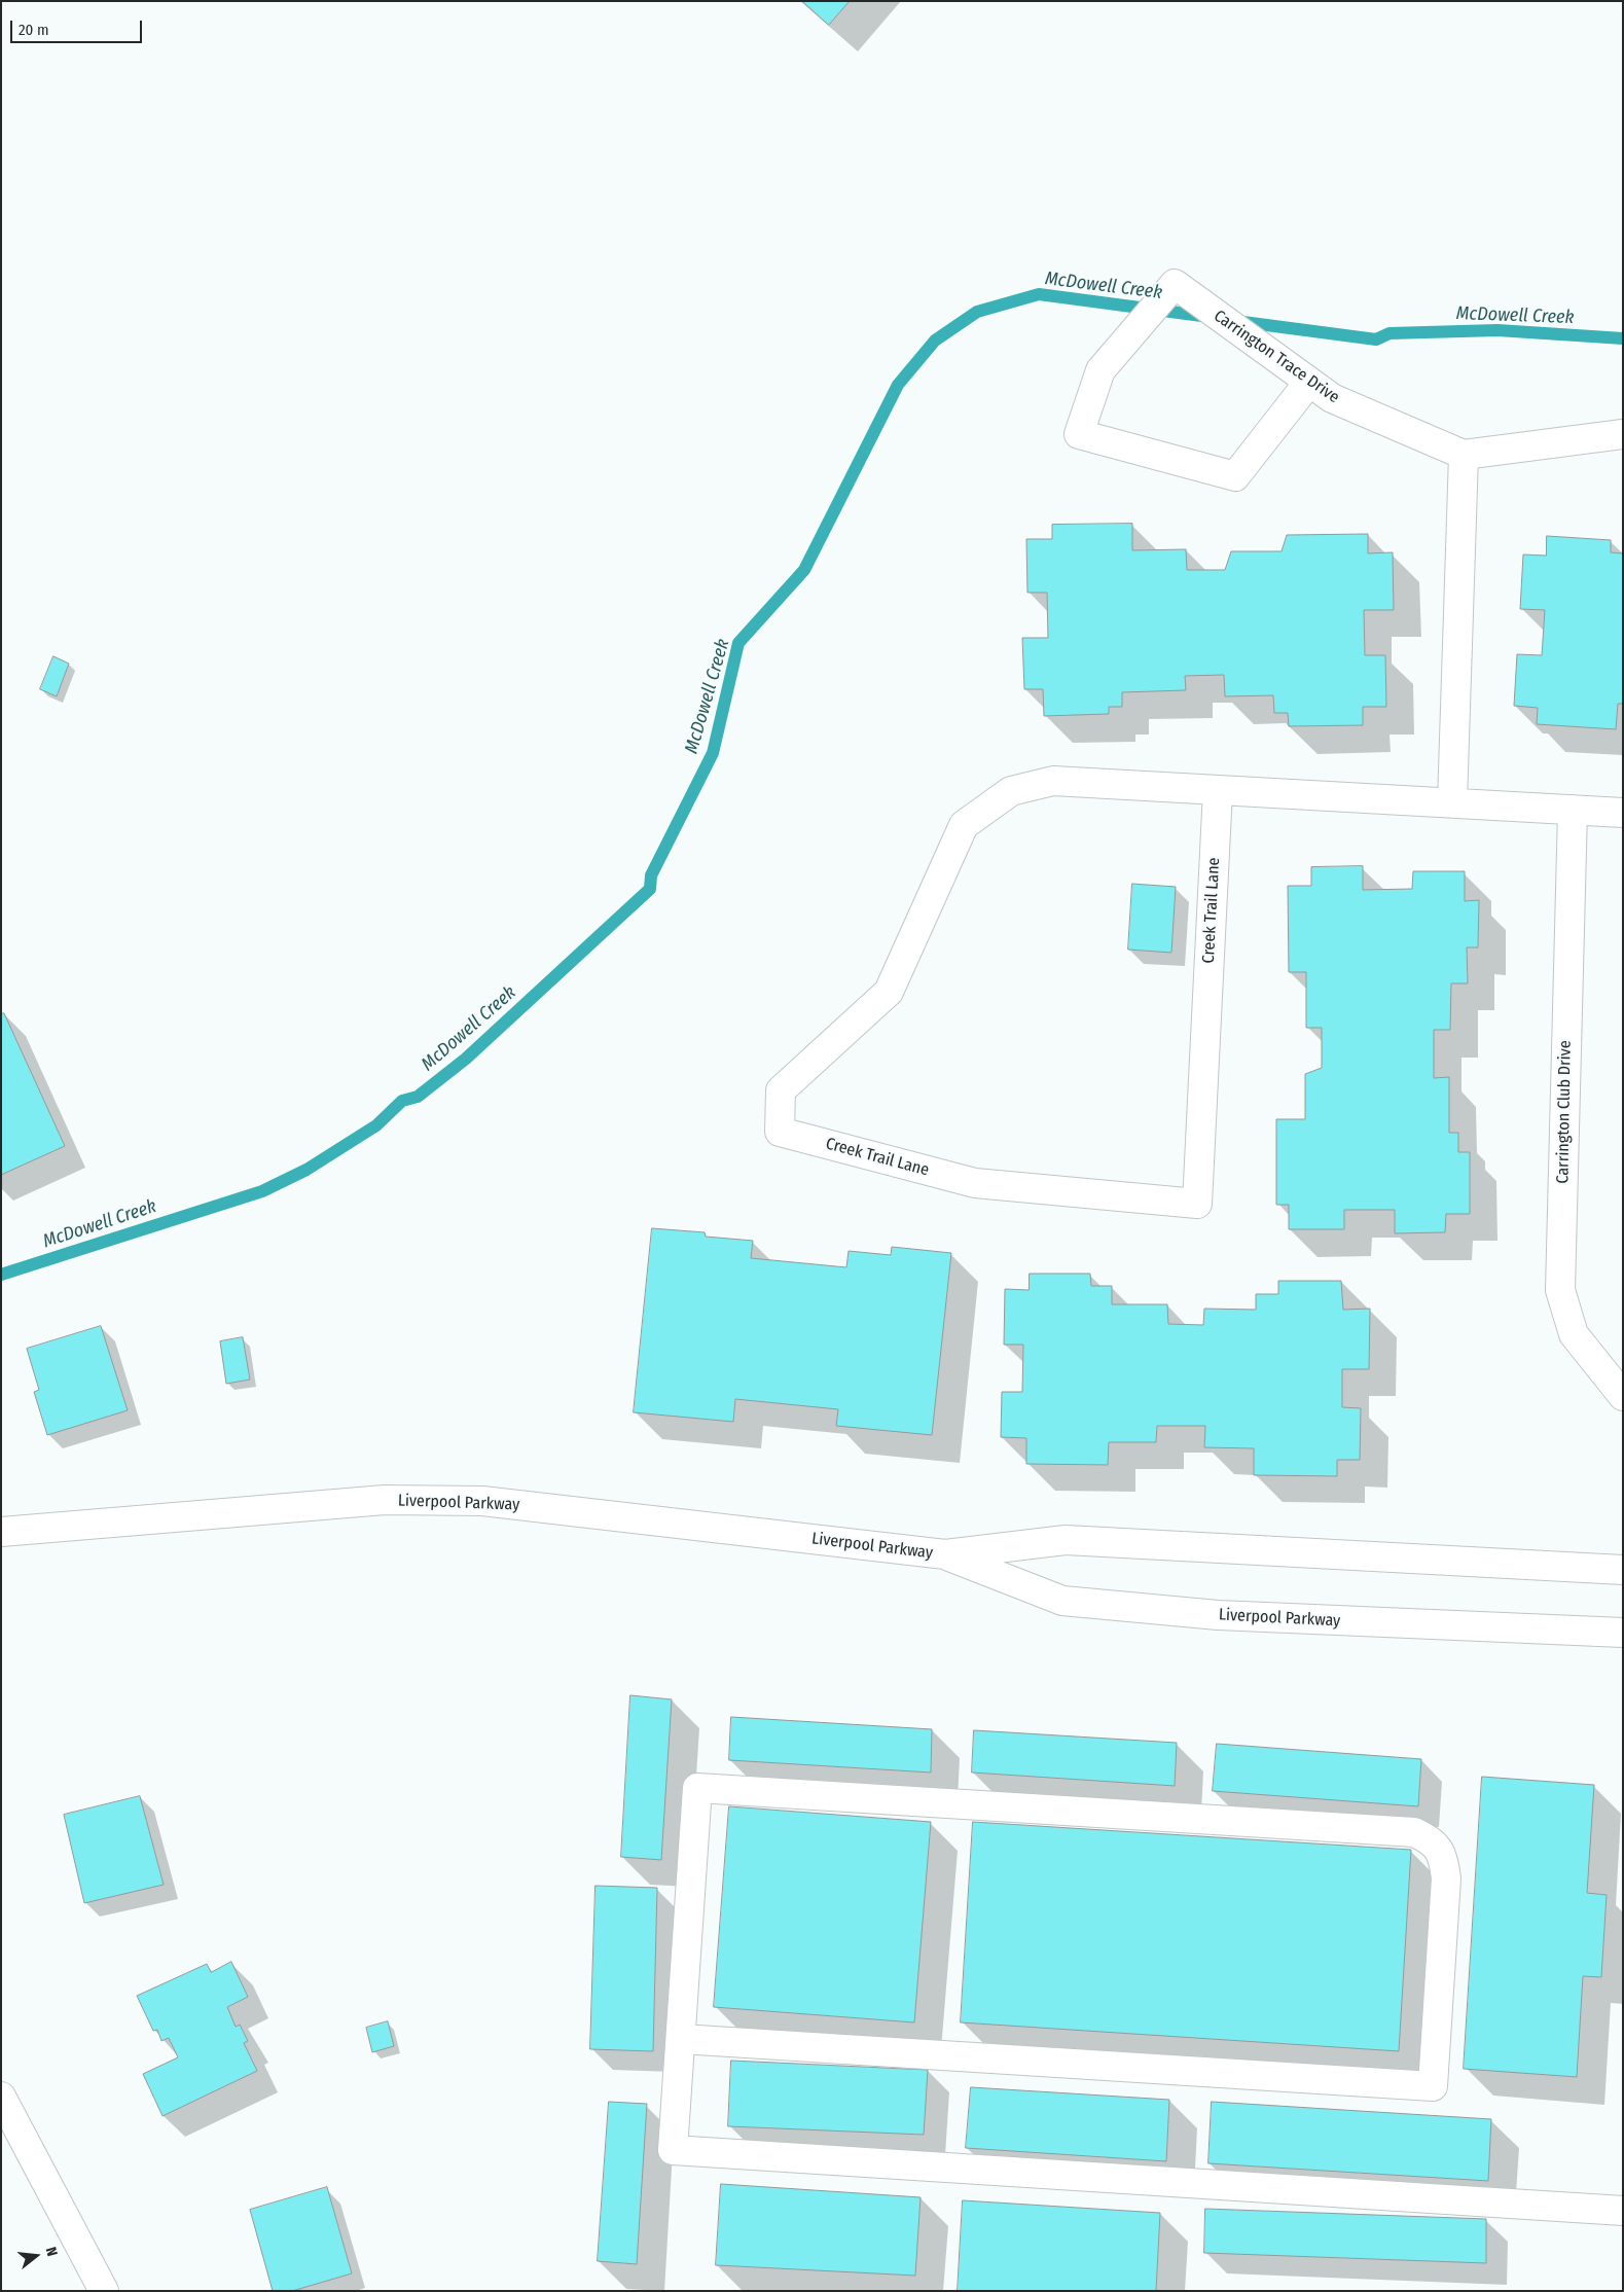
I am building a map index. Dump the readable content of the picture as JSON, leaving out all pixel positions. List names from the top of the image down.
{
  "streets": {
    "street": [
      "Carrington Trace Drive",
      "Creek Trail Lane",
      "Carrington Club Drive",
      "Liverpool Parkway"
    ]
  },
  "crossings": [
    ["Creek Trail Lane", "Carrington Club Drive"]
  ],
  "water": ["McDowell Creek"],
  "scale_bar": "20 m",
  "north": "right"
}
